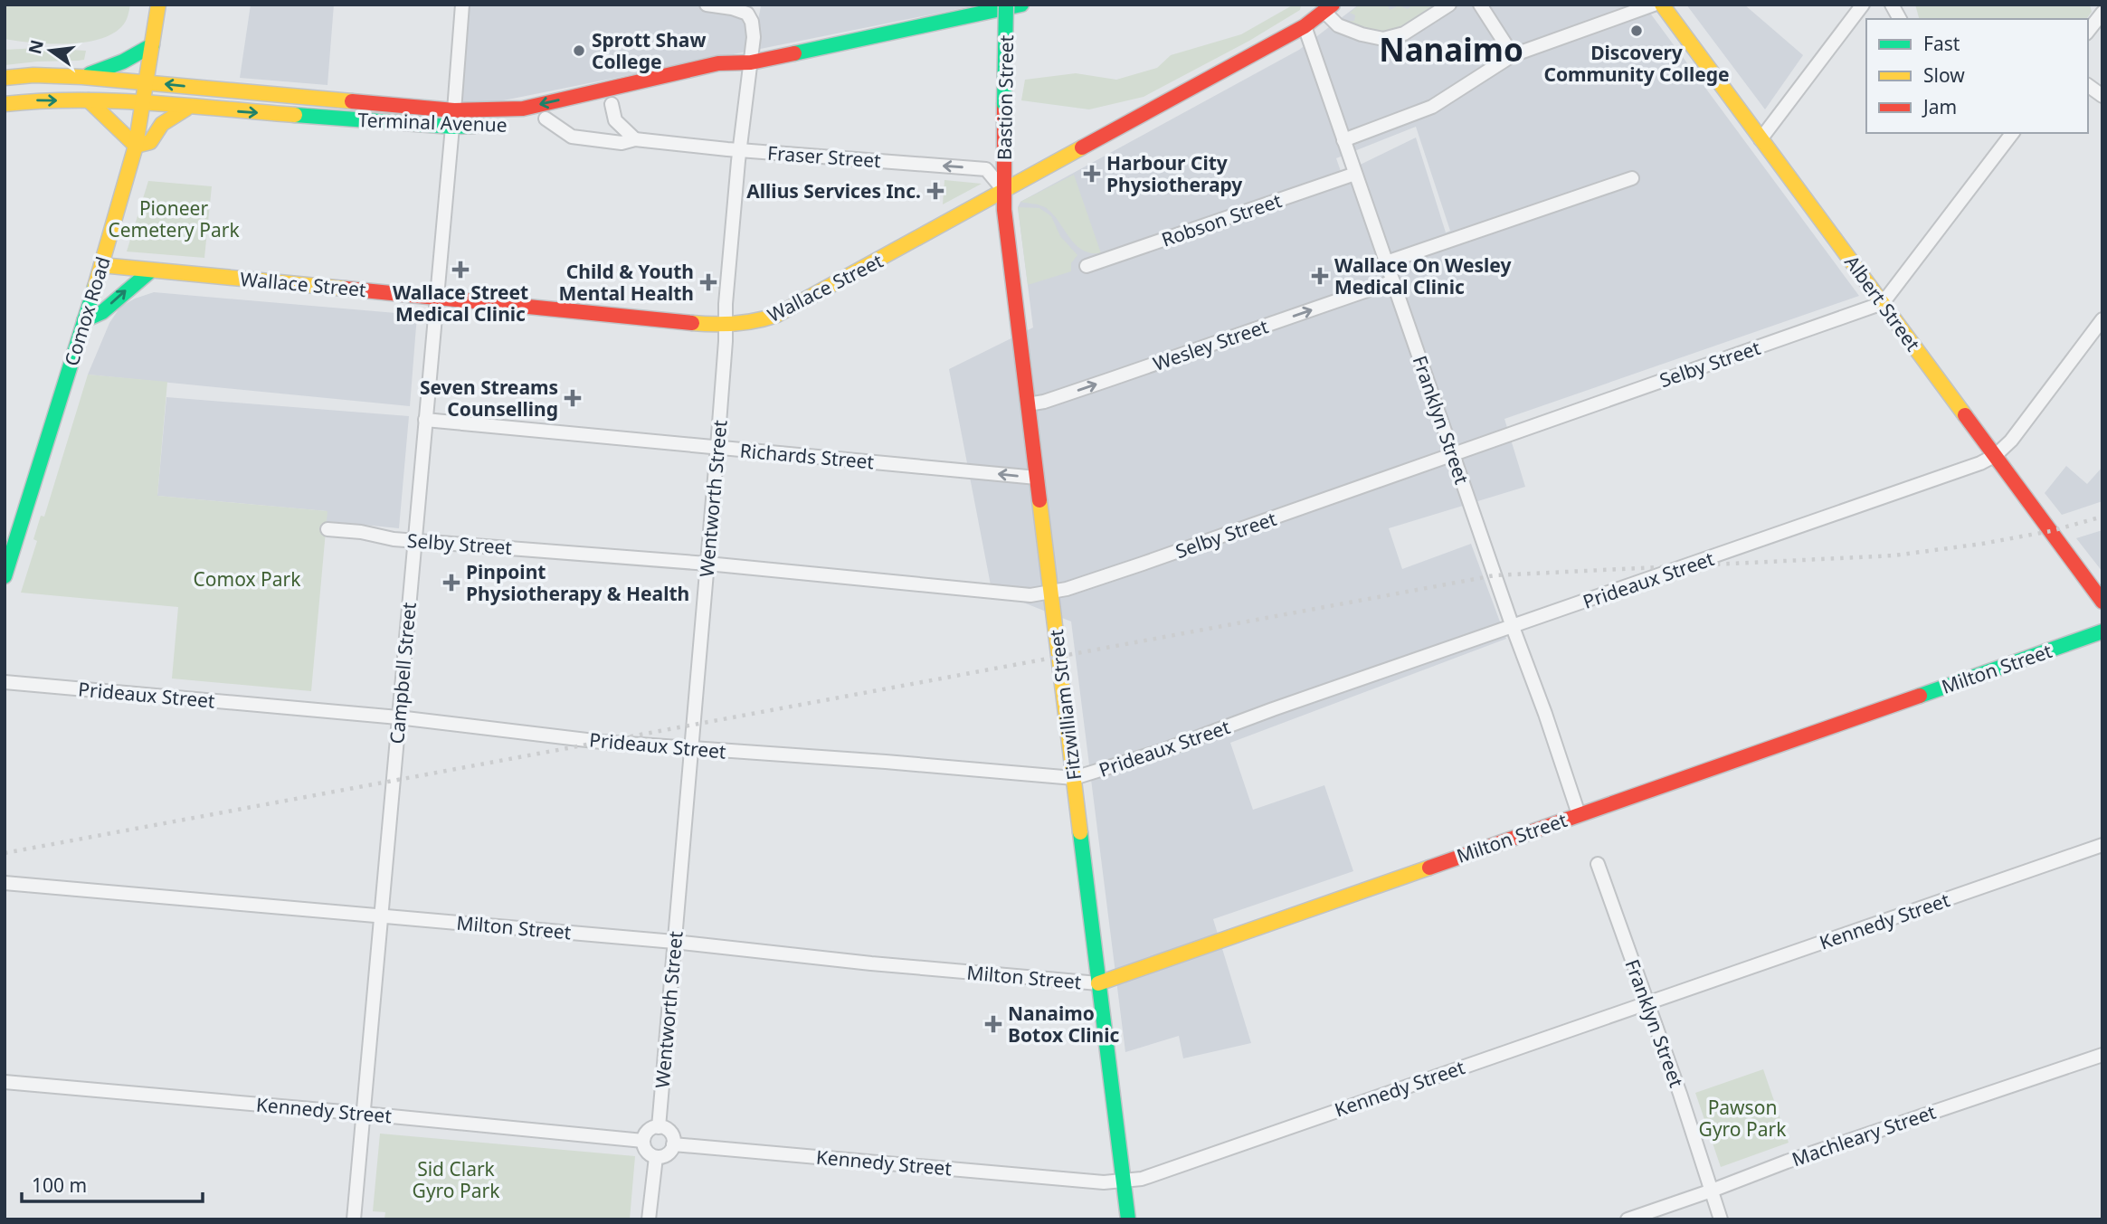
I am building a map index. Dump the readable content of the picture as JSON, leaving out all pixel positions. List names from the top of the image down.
{
  "streets": {
    "main road": [
      "Bastion Street",
      "Terminal Avenue",
      "Wallace Street",
      "Albert Street",
      "Comox Road",
      "Milton Street",
      "Fitzwilliam Street"
    ],
    "street": [
      "Fraser Street",
      "Robson Street",
      "Wesley Street",
      "Selby Street",
      "Franklyn Street",
      "Richards Street",
      "Wentworth Street",
      "Prideaux Street",
      "Campbell Street",
      "Kennedy Street",
      "Machleary Street"
    ]
  },
  "crossings": [
    ["Bastion Street", "Fraser Street"],
    ["Bastion Street", "Wallace Street"],
    ["Bastion Street", "Fitzwilliam Street"],
    ["Terminal Avenue", "Fraser Street"],
    ["Terminal Avenue", "Comox Road"],
    ["Terminal Avenue", "Wentworth Street"],
    ["Terminal Avenue", "Campbell Street"],
    ["Fraser Street", "Wallace Street"],
    ["Fraser Street", "Wentworth Street"],
    ["Fraser Street", "Fitzwilliam Street"],
    ["Robson Street", "Franklyn Street"],
    ["Wallace Street", "Comox Road"],
    ["Wallace Street", "Franklyn Street"],
    ["Wallace Street", "Wentworth Street"],
    ["Wallace Street", "Campbell Street"],
    ["Wallace Street", "Fitzwilliam Street"],
    ["Albert Street", "Selby Street"],
    ["Albert Street", "Prideaux Street"],
    ["Wesley Street", "Franklyn Street"],
    ["Wesley Street", "Fitzwilliam Street"],
    ["Selby Street", "Franklyn Street"],
    ["Selby Street", "Wentworth Street"],
    ["Selby Street", "Campbell Street"],
    ["Selby Street", "Fitzwilliam Street"],
    ["Franklyn Street", "Prideaux Street"],
    ["Franklyn Street", "Milton Street"],
    ["Franklyn Street", "Kennedy Street"],
    ["Franklyn Street", "Machleary Street"],
    ["Richards Street", "Wentworth Street"],
    ["Richards Street", "Campbell Street"],
    ["Richards Street", "Fitzwilliam Street"],
    ["Wentworth Street", "Prideaux Street"],
    ["Wentworth Street", "Milton Street"],
    ["Wentworth Street", "Kennedy Street"],
    ["Prideaux Street", "Campbell Street"],
    ["Prideaux Street", "Fitzwilliam Street"],
    ["Milton Street", "Campbell Street"],
    ["Milton Street", "Fitzwilliam Street"],
    ["Campbell Street", "Kennedy Street"],
    ["Fitzwilliam Street", "Kennedy Street"]
  ],
  "one_way": ["Fraser Street", "Wesley Street", "Richards Street"],
  "districts": ["Nanaimo"],
  "parks": [
    "Pioneer Cemetery Park",
    "Comox Park",
    "Pawson Gyro Park",
    "Sid Clark Gyro Park"
  ],
  "places": {
    "other": ["Discovery Community College", "Sprott Shaw College"],
    "health": [
      "Harbour City Physiotherapy",
      "Allius Services Inc.",
      "Wallace Street Medical Clinic",
      "Wallace On Wesley Medical Clinic",
      "Child & Youth Mental Health",
      "Seven Streams Counselling",
      "Pinpoint Physiotherapy & Health",
      "Nanaimo Botox Clinic"
    ]
  },
  "legend": ["Fast", "Slow", "Jam"],
  "scale_bar": "100 m",
  "north": "left"
}
